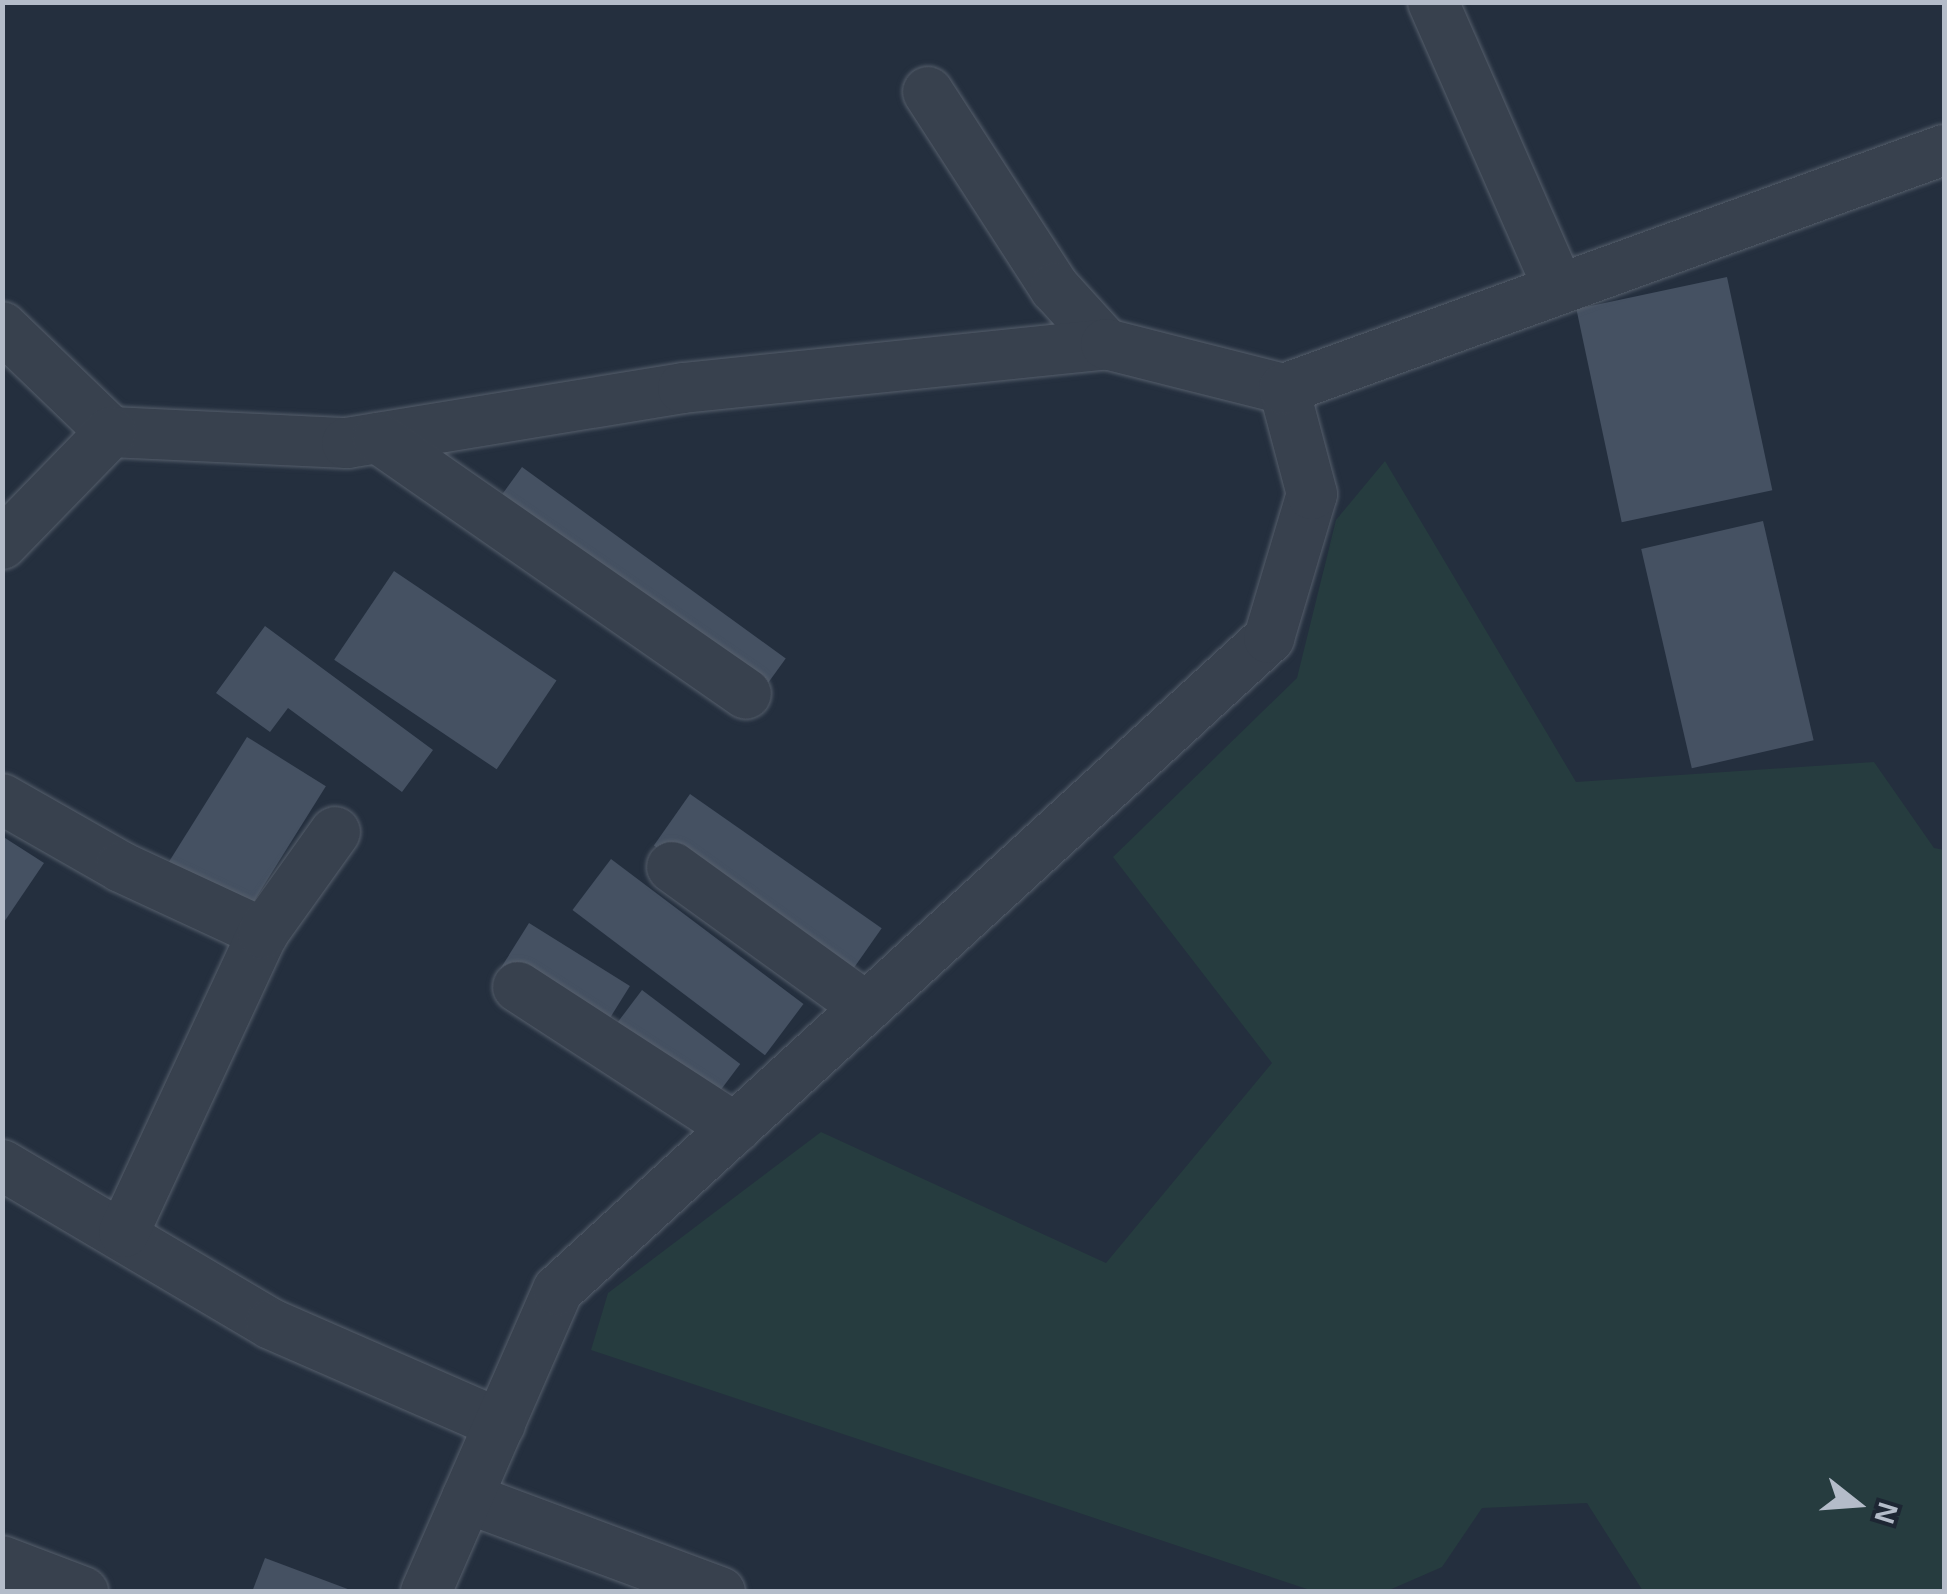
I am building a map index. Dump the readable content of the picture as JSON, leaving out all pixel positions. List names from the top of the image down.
{
  "north": "right"
}
